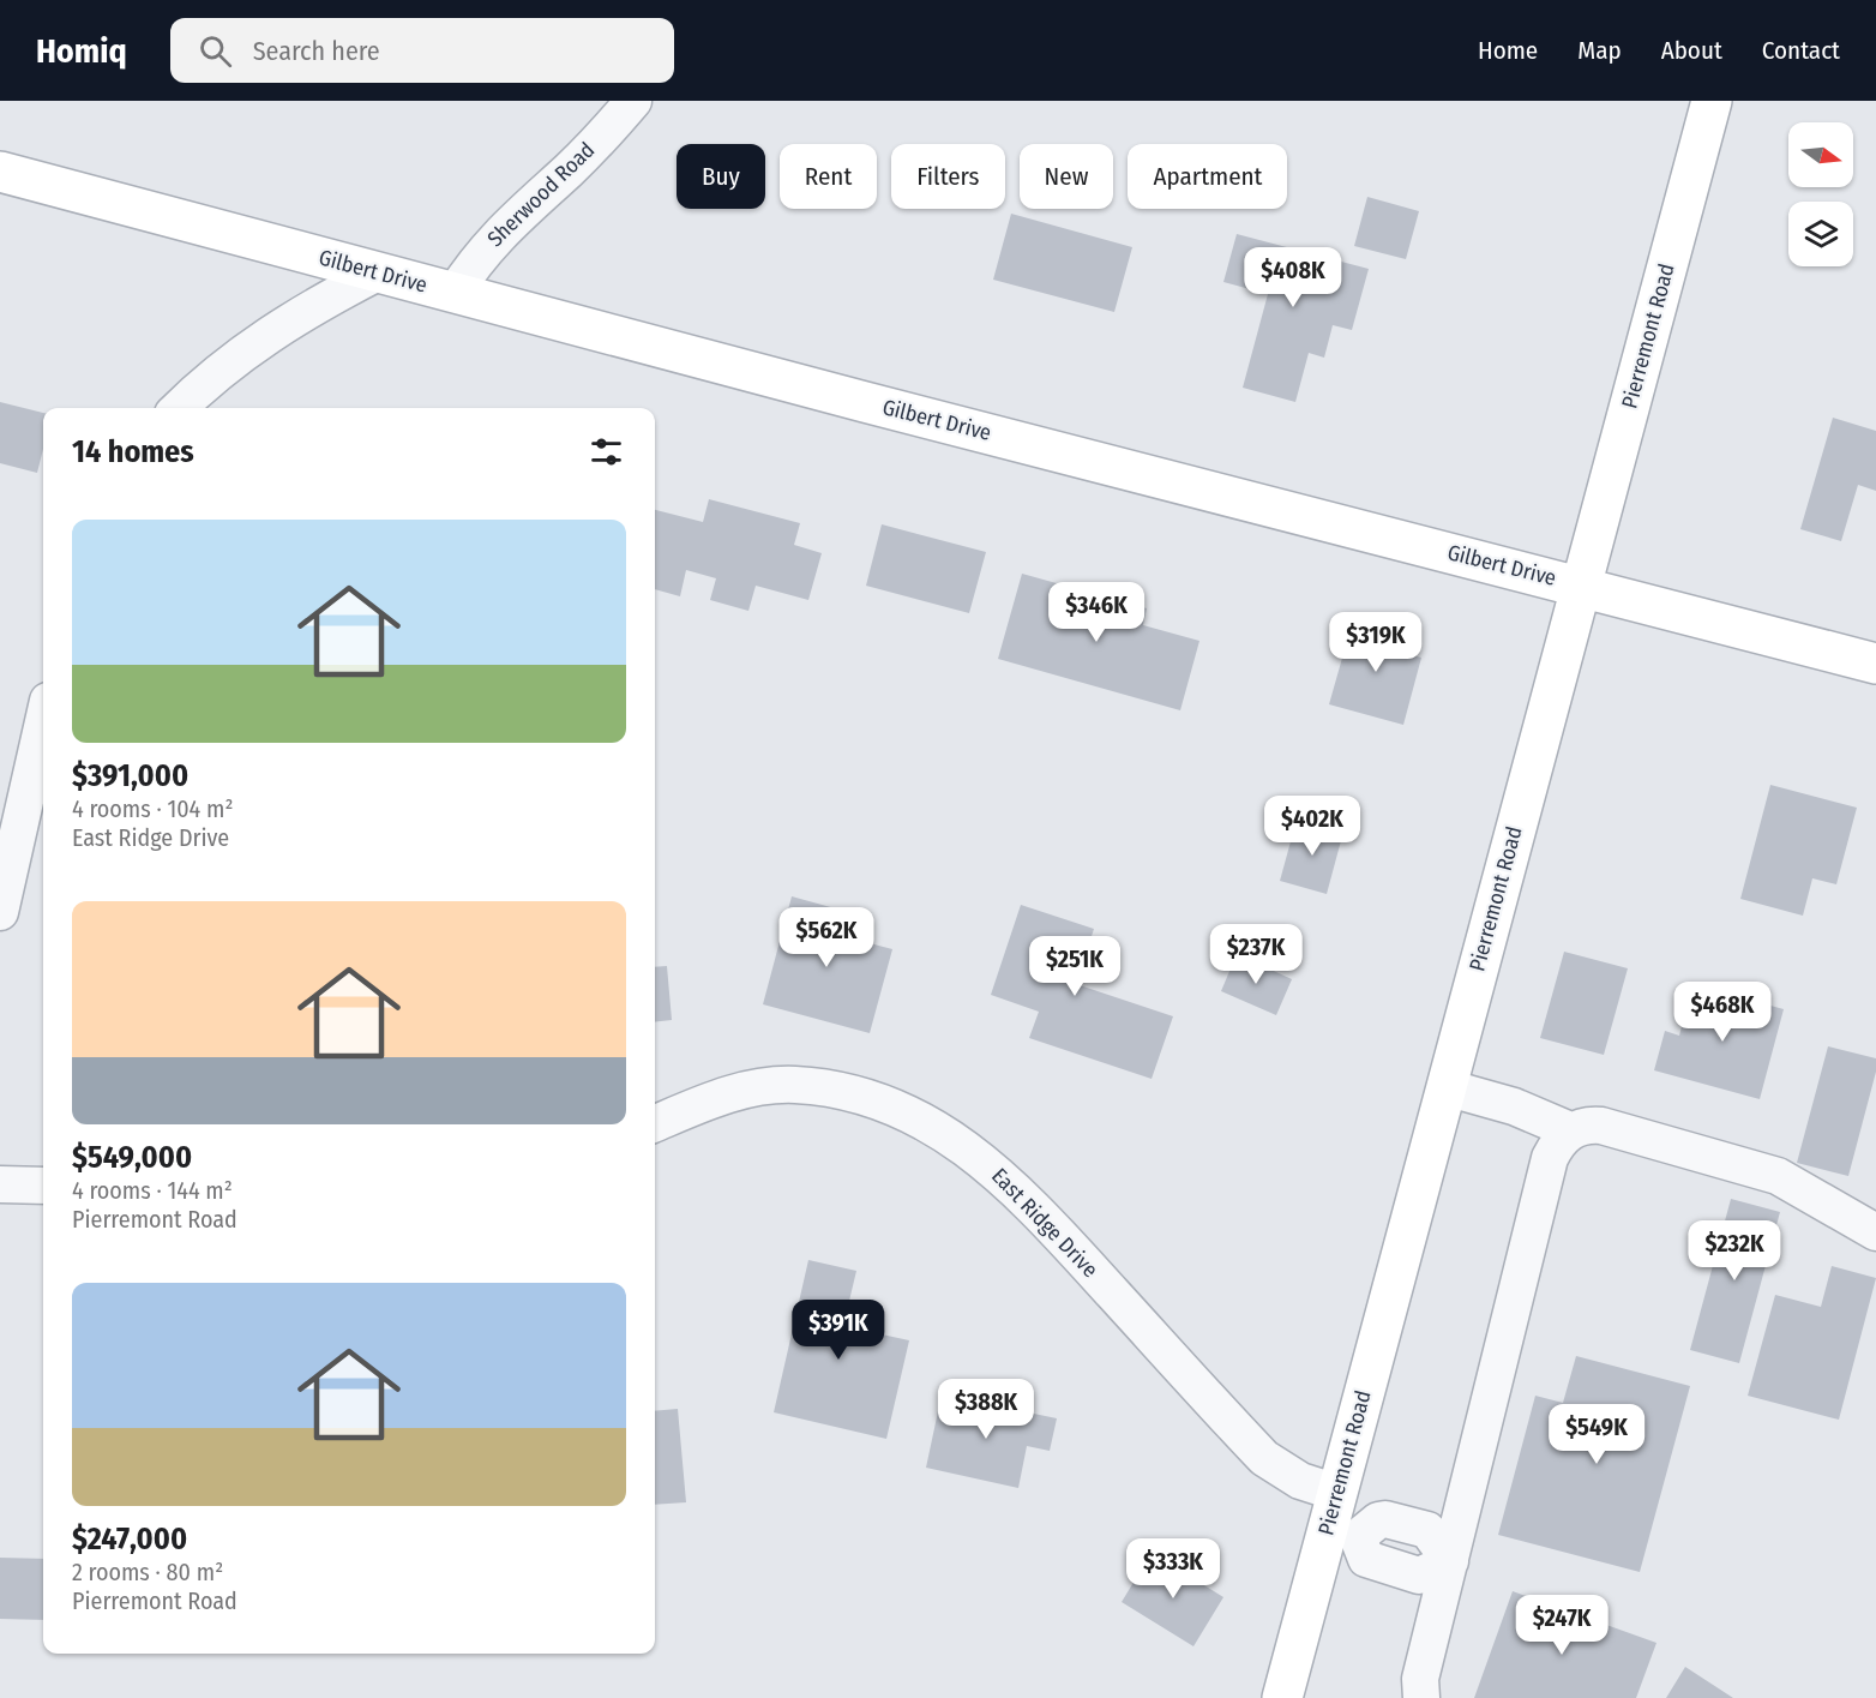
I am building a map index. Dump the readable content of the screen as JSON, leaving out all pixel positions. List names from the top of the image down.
{
  "streets": {
    "street": [
      "Sherwood Road",
      "Gilbert Drive",
      "Pierremont Road",
      "East Ridge Drive"
    ]
  },
  "crossings": [
    ["Sherwood Road", "Gilbert Drive"],
    ["Gilbert Drive", "Pierremont Road"],
    ["Pierremont Road", "East Ridge Drive"]
  ],
  "north": "right",
  "page": {
    "header": "Homiq",
    "search": "Search here",
    "nav": [
      "Home",
      "Map",
      "About",
      "Contact"
    ],
    "chip": [
      "Buy",
      "Rent",
      "Filters",
      "New",
      "Apartment"
    ],
    "price": [
      "$408K",
      "$346K",
      "$319K",
      "$402K",
      "$562K",
      "$237K",
      "$251K",
      "$468K",
      "$232K",
      "$391K",
      "$388K",
      "$549K",
      "$333K",
      "$247K"
    ],
    "heading": "14 homes",
    "list": [
      {
        "name": "$391,000",
        "note": "4 rooms · 104 m² · East Ridge Drive"
      },
      {
        "name": "$549,000",
        "note": "4 rooms · 144 m² · Pierremont Road"
      },
      {
        "name": "$247,000",
        "note": "2 rooms · 80 m² · Pierremont Road"
      }
    ]
  }
}
